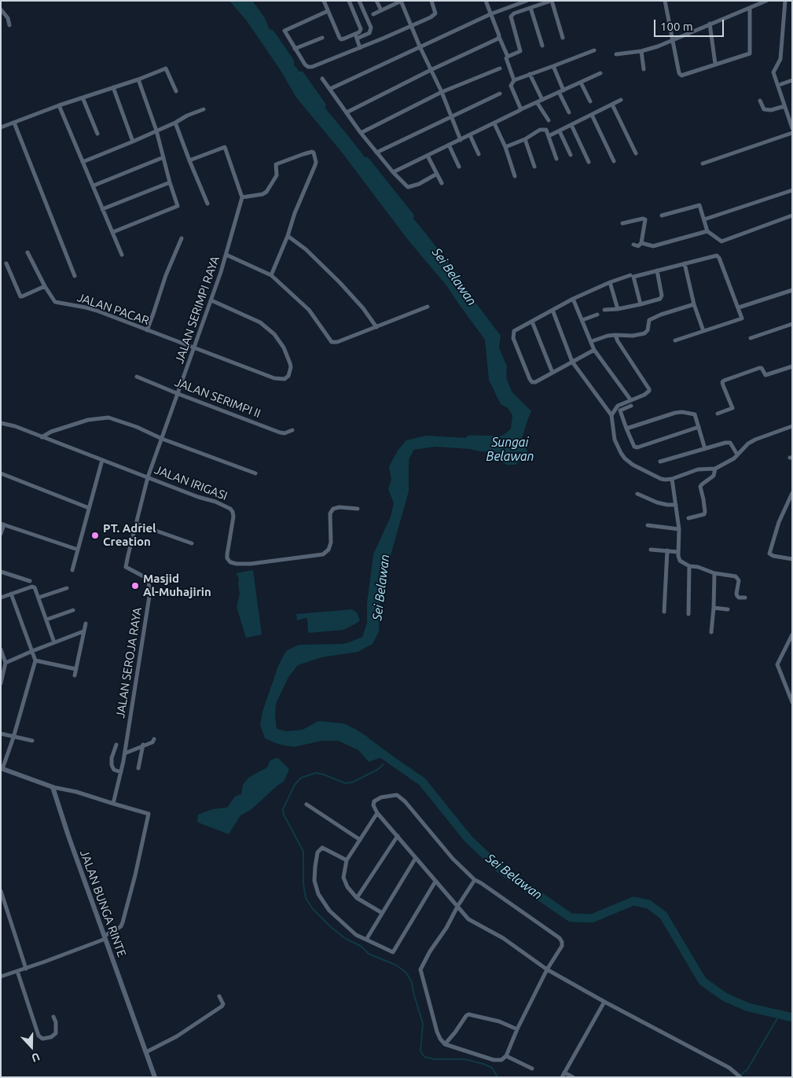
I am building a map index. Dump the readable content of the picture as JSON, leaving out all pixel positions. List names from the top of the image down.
{
  "streets": {
    "street": [
      "JALAN PACAR",
      "JALAN SERIMPI RAYA",
      "JALAN SERIMPI II",
      "JALAN IRIGASI",
      "JALAN SEROJA RAYA",
      "JALAN BUNGA RINTE"
    ]
  },
  "crossings": [
    ["JALAN PACAR", "JALAN SERIMPI RAYA"],
    ["JALAN SERIMPI RAYA", "JALAN SERIMPI II"],
    ["JALAN SERIMPI RAYA", "JALAN IRIGASI"],
    ["JALAN SERIMPI RAYA", "JALAN SEROJA RAYA"],
    ["JALAN IRIGASI", "JALAN SEROJA RAYA"]
  ],
  "water": ["Sei Belawan", "Sungai Belawan"],
  "places": ["PT. Adriel Creation", "Masjid Al-Muhajirin"],
  "scale_bar": "100 m",
  "north": "bottom"
}
